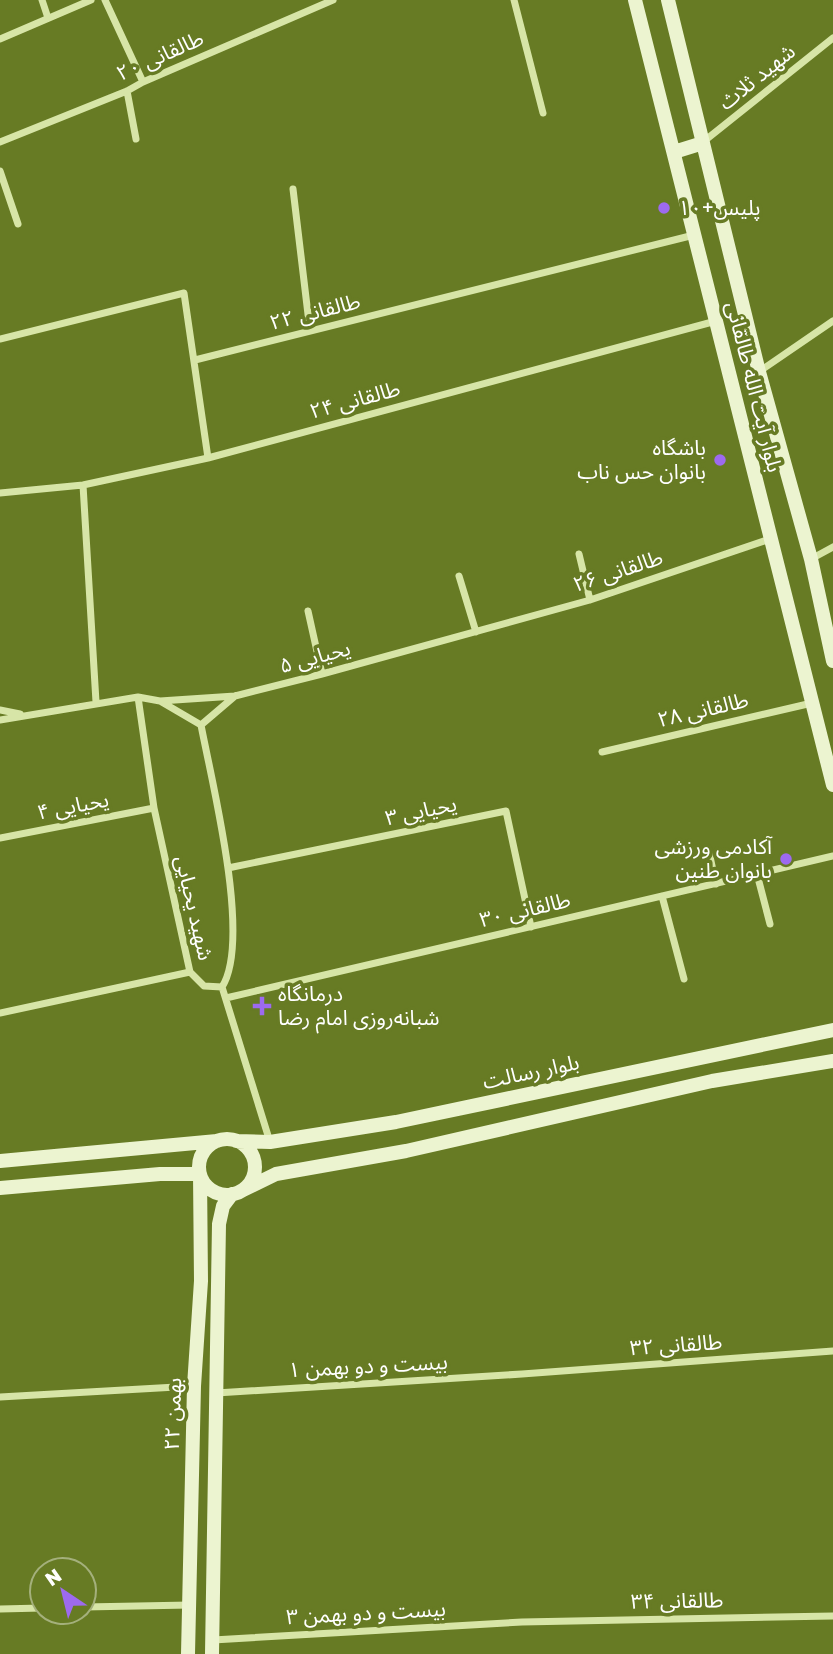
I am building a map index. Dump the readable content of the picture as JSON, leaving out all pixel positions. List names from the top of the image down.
{
  "streets": {
    "main road": ["بلوار آیت الله طالقانی", "بلوار رسالت", "۲۲ بهمن"],
    "street": [
      "طالقانی ۲۰",
      "شهید ثلاث",
      "طالقانی ۲۲",
      "طالقانی ۲۴",
      "طالقانی ۲۶",
      "یحیایی ۵",
      "طالقانی ۲۸",
      "یحیایی ۴",
      "یحیایی ۳",
      "شهید یحیایی",
      "طالقانی ۳۰",
      "طالقانی ۳۲",
      "بیست و دو بهمن ۱",
      "طالقانی ۳۴",
      "بیست و دو بهمن ۳"
    ]
  },
  "crossings": [
    ["شهید ثلاث", "بلوار آیت الله طالقانی"],
    ["طالقانی ۲۲", "بلوار آیت الله طالقانی"],
    ["بلوار آیت الله طالقانی", "طالقانی ۲۴"],
    ["بلوار آیت الله طالقانی", "طالقانی ۲۶"],
    ["بلوار آیت الله طالقانی", "طالقانی ۲۸"],
    ["طالقانی ۲۶", "یحیایی ۵"],
    ["یحیایی ۴", "شهید یحیایی"],
    ["یحیایی ۳", "طالقانی ۳۰"],
    ["شهید یحیایی", "طالقانی ۳۰"],
    ["شهید یحیایی", "بلوار رسالت"],
    ["بلوار رسالت", "۲۲ بهمن"],
    ["طالقانی ۳۲", "بیست و دو بهمن ۱"],
    ["بیست و دو بهمن ۱", "۲۲ بهمن"],
    ["۲۲ بهمن", "بیست و دو بهمن ۳"],
    ["طالقانی ۳۴", "بیست و دو بهمن ۳"]
  ],
  "places": {
    "other": ["پلیس+۱۰", "باشگاه بانوان حس ناب", "آکادمی ورزشی بانوان طنین"],
    "health": ["درمانگاه شبانه‌روزی امام رضا"]
  },
  "north": "top left"
}
